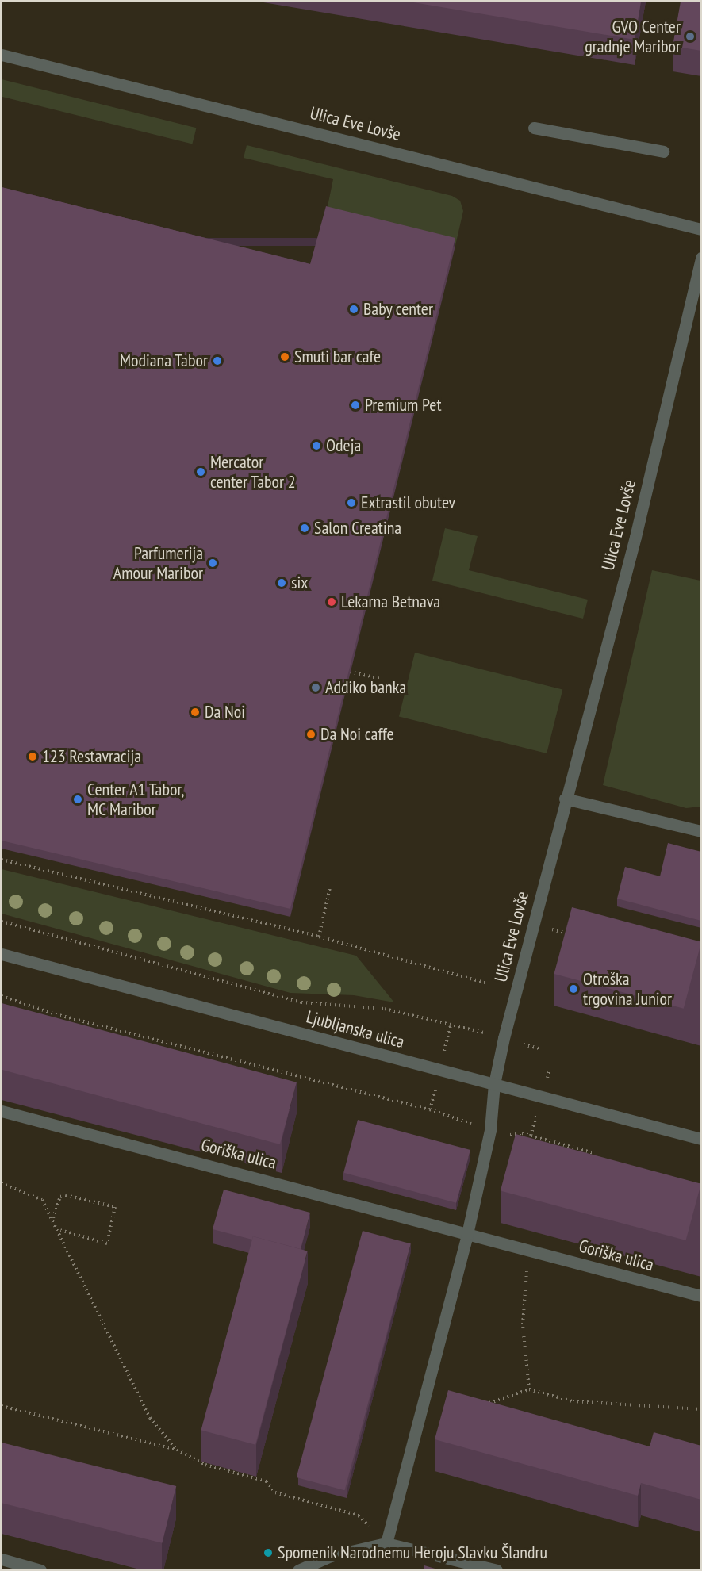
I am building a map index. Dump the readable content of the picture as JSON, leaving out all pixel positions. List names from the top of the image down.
{
  "streets": {
    "street": ["Ulica Eve Lovše", "Ljubljanska ulica", "Goriška ulica"]
  },
  "crossings": [
    ["Ulica Eve Lovše", "Ljubljanska ulica"]
  ],
  "places": [
    "GVO Center gradnje Maribor",
    "Baby center",
    "Smuti bar cafe",
    "Modiana Tabor",
    "Premium Pet",
    "Odeja",
    "Mercator center Tabor 2",
    "Extrastil obutev",
    "Salon Creatina",
    "Parfumerija Amour Maribor",
    "six",
    "Lekarna Betnava",
    "Addiko banka",
    "Da Noi",
    "Da Noi caffe",
    "123 Restavracija",
    "Center A1 Tabor, MC Maribor",
    "Otroška trgovina Junior",
    "Spomenik Narodnemu Heroju Slavku Šlandru"
  ]
}
